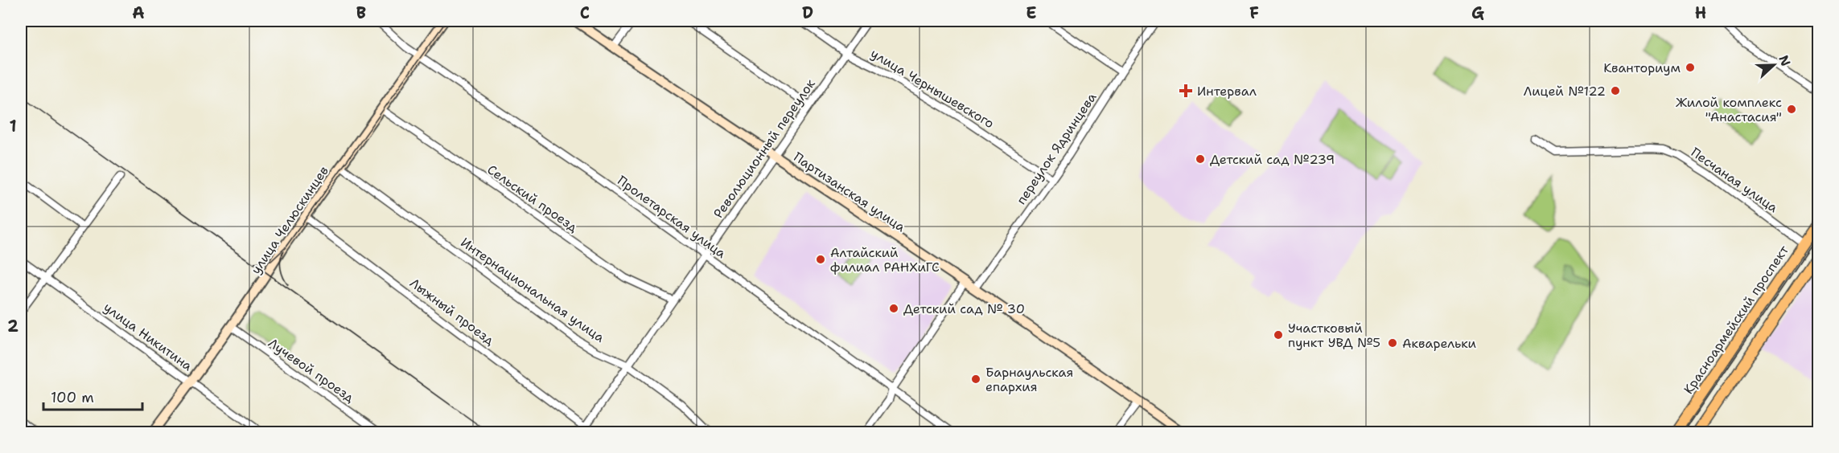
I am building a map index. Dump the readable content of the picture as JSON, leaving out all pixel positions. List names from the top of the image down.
{
  "streets": {
    "main road": ["Партизанская улица", "улица Челюскинцев", "Красноармейский проспект"],
    "street": [
      "улица Чернышевского",
      "Революционный переулок",
      "переулок Ядринцева",
      "Песчаная улица",
      "Сельский проезд",
      "Пролетарская улица",
      "Интернациональная улица",
      "Лыжный проезд",
      "улица Никитина",
      "Лучевой проезд"
    ]
  },
  "crossings": [
    ["улица Чернышевского", "Революционный переулок"],
    ["улица Чернышевского", "переулок Ядринцева"],
    ["Революционный переулок", "Партизанская улица"],
    ["Революционный переулок", "Сельский проезд"],
    ["Революционный переулок", "Пролетарская улица"],
    ["Революционный переулок", "Интернациональная улица"],
    ["Революционный переулок", "Лыжный проезд"],
    ["переулок Ядринцева", "Партизанская улица"],
    ["Песчаная улица", "Красноармейский проспект"],
    ["Сельский проезд", "улица Челюскинцев"],
    ["Пролетарская улица", "улица Челюскинцев"],
    ["улица Челюскинцев", "Интернациональная улица"],
    ["улица Челюскинцев", "Лыжный проезд"],
    ["улица Челюскинцев", "улица Никитина"],
    ["улица Челюскинцев", "Лучевой проезд"]
  ],
  "places": {
    "other": [
      "Кванториум",
      "Лицей №122",
      "Жилой комплекс \"Анастасия\"",
      "Детский сад №239",
      "Алтайский филиал РАНХиГС",
      "Детский сад № 30",
      "Участковый пункт УВД №5",
      "Акварельки",
      "Барнаульская епархия"
    ],
    "health": ["Интервал"]
  },
  "scale_bar": "100 m",
  "north": "right",
  "grid": {
    "columns": [
      "A",
      "B",
      "C",
      "D",
      "E",
      "F",
      "G",
      "H"
    ],
    "rows": ["1", "2"]
  }
}
